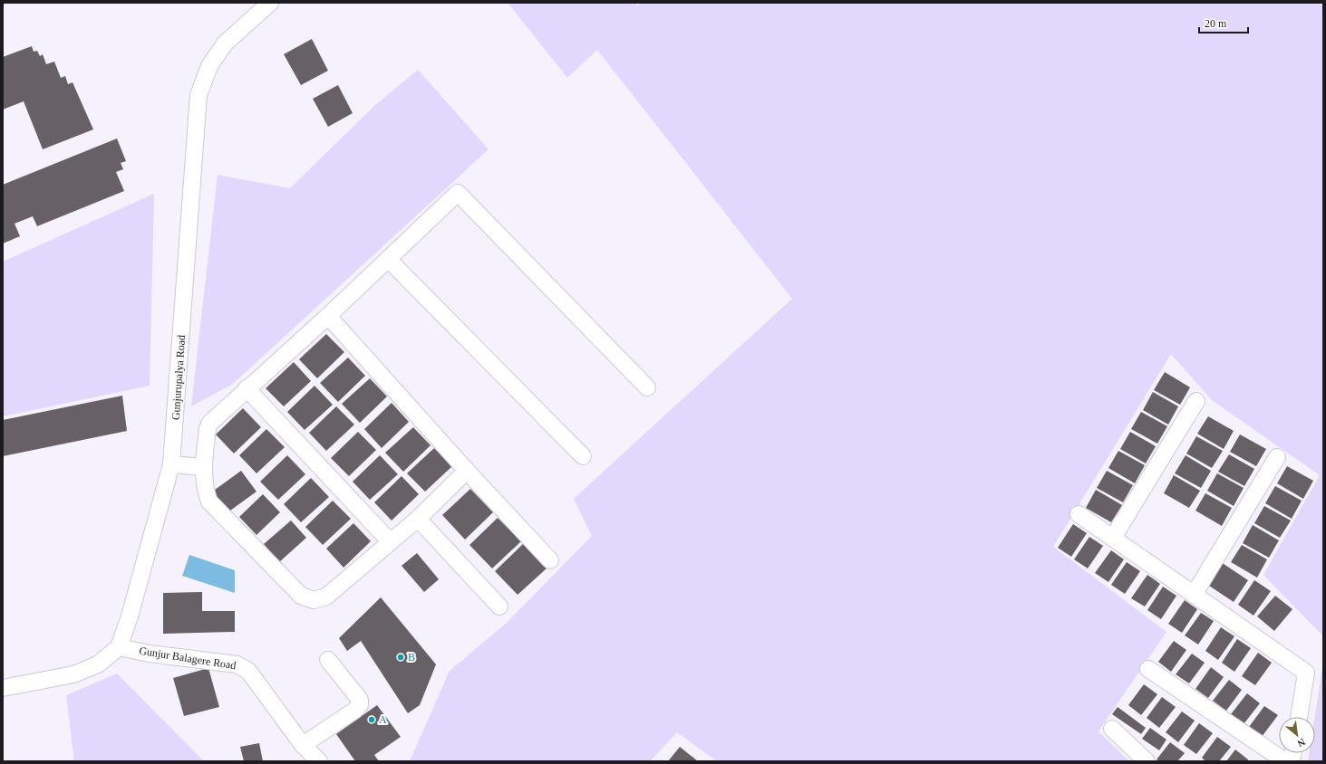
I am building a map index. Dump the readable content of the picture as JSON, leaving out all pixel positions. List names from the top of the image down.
{
  "streets": {
    "street": ["Gunjurupalya Road", "Gunjur Balagere Road"]
  },
  "crossings": [
    ["Gunjurupalya Road", "Gunjur Balagere Road"]
  ],
  "places": ["B", "A"],
  "scale_bar": "20 m",
  "north": "bottom right"
}
